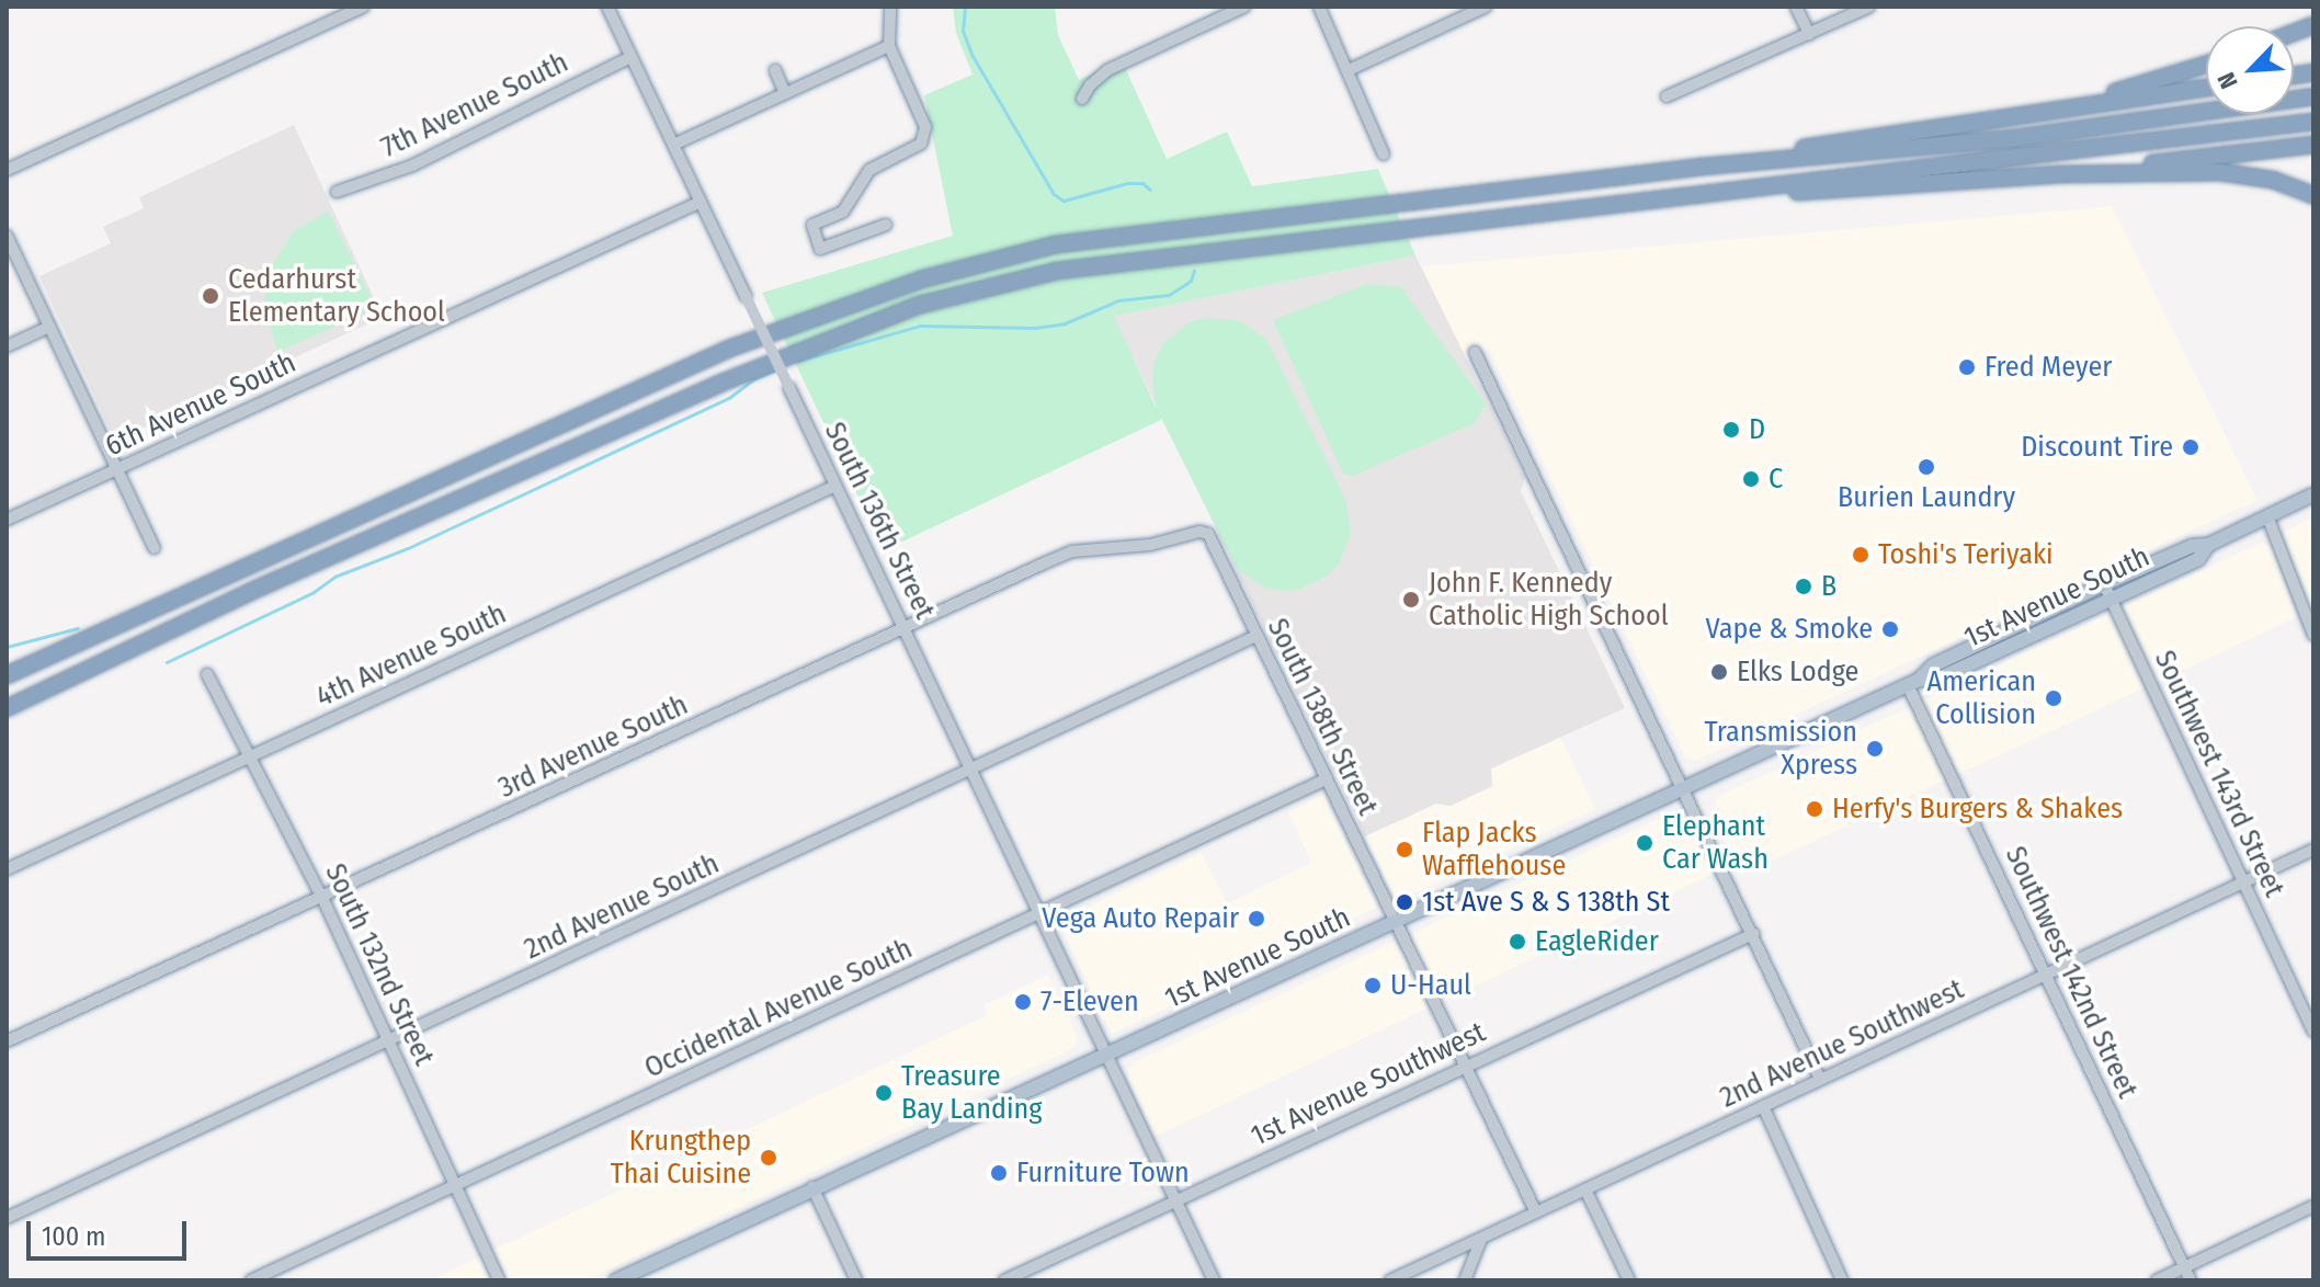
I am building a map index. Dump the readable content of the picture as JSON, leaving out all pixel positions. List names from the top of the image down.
{
  "streets": {
    "main road": ["1st Avenue South"],
    "street": [
      "7th Avenue South",
      "6th Avenue South",
      "South 136th Street",
      "4th Avenue South",
      "South 138th Street",
      "3rd Avenue South",
      "Southwest 143rd Street",
      "2nd Avenue South",
      "South 132nd Street",
      "Southwest 142nd Street",
      "Occidental Avenue South",
      "2nd Avenue Southwest",
      "1st Avenue Southwest"
    ]
  },
  "crossings": [
    ["7th Avenue South", "South 136th Street"],
    ["6th Avenue South", "South 136th Street"],
    ["South 136th Street", "1st Avenue South"],
    ["South 136th Street", "4th Avenue South"],
    ["South 136th Street", "3rd Avenue South"],
    ["South 136th Street", "2nd Avenue South"],
    ["South 136th Street", "Occidental Avenue South"],
    ["South 136th Street", "1st Avenue Southwest"],
    ["1st Avenue South", "South 138th Street"],
    ["1st Avenue South", "Southwest 143rd Street"],
    ["1st Avenue South", "Southwest 142nd Street"],
    ["4th Avenue South", "South 132nd Street"],
    ["South 138th Street", "3rd Avenue South"],
    ["South 138th Street", "2nd Avenue South"],
    ["South 138th Street", "Occidental Avenue South"],
    ["South 138th Street", "2nd Avenue Southwest"],
    ["South 138th Street", "1st Avenue Southwest"],
    ["3rd Avenue South", "South 132nd Street"],
    ["Southwest 143rd Street", "2nd Avenue Southwest"],
    ["2nd Avenue South", "South 132nd Street"],
    ["South 132nd Street", "Occidental Avenue South"],
    ["Southwest 142nd Street", "2nd Avenue Southwest"]
  ],
  "places": [
    "Cedarhurst Elementary School",
    "Fred Meyer",
    "D",
    "Discount Tire",
    "Burien Laundry",
    "C",
    "Toshi's Teriyaki",
    "B",
    "John F. Kennedy Catholic High School",
    "Vape & Smoke",
    "Elks Lodge",
    "American Collision",
    "Transmission Xpress",
    "Herfy's Burgers & Shakes",
    "Elephant Car Wash",
    "Flap Jacks Wafflehouse",
    "1st Ave S & S 138th St",
    "Vega Auto Repair",
    "EagleRider",
    "U-Haul",
    "7-Eleven",
    "Treasure Bay Landing",
    "Krungthep Thai Cuisine",
    "Furniture Town"
  ],
  "scale_bar": "100 m",
  "north": "bottom left"
}
